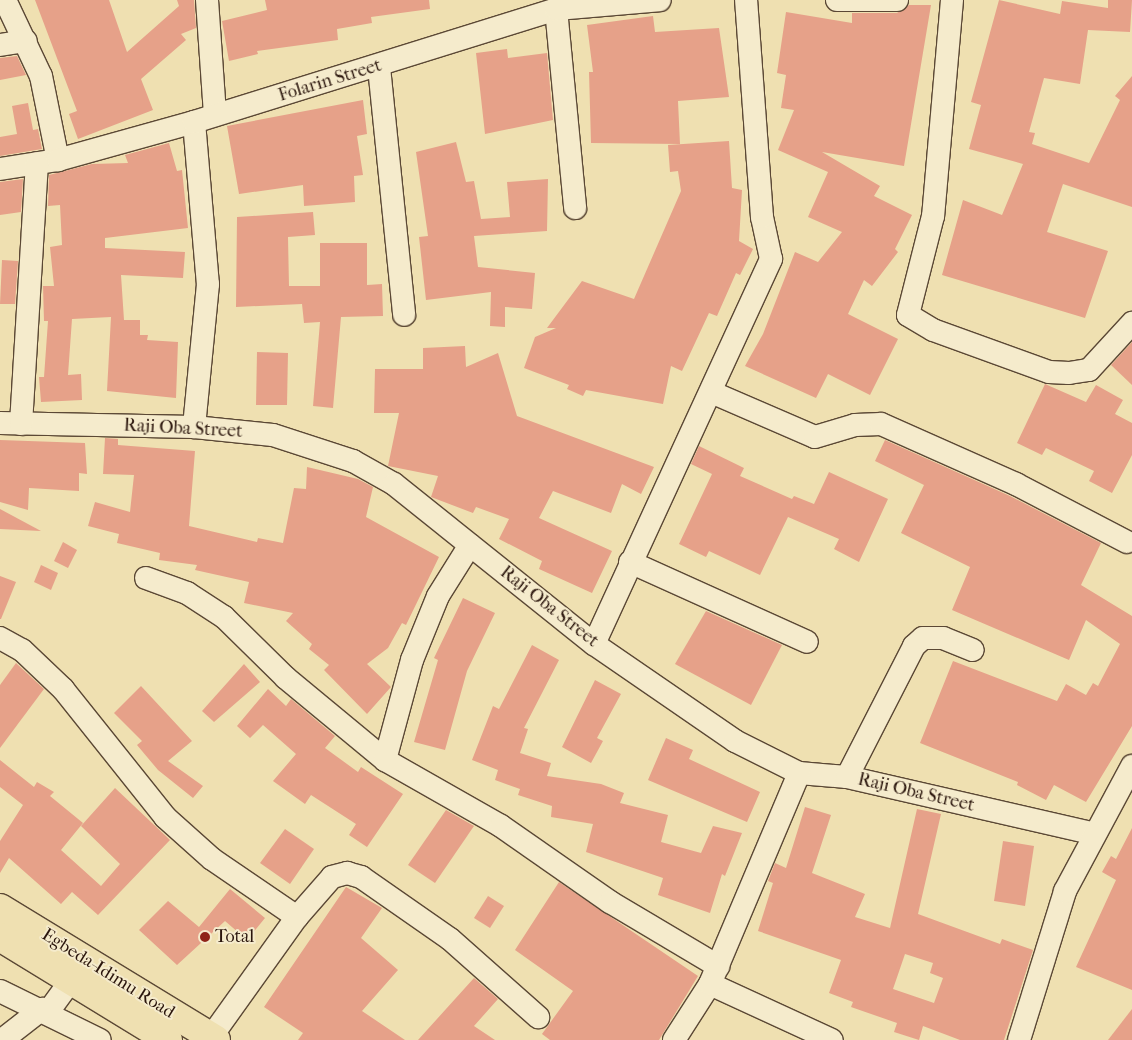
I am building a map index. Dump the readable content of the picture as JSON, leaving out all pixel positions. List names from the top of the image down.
{
  "streets": {
    "main road": ["Egbeda-Idimu Road"],
    "street": ["Folarin Street", "Raji Oba Street"]
  },
  "places": ["Total"]
}
